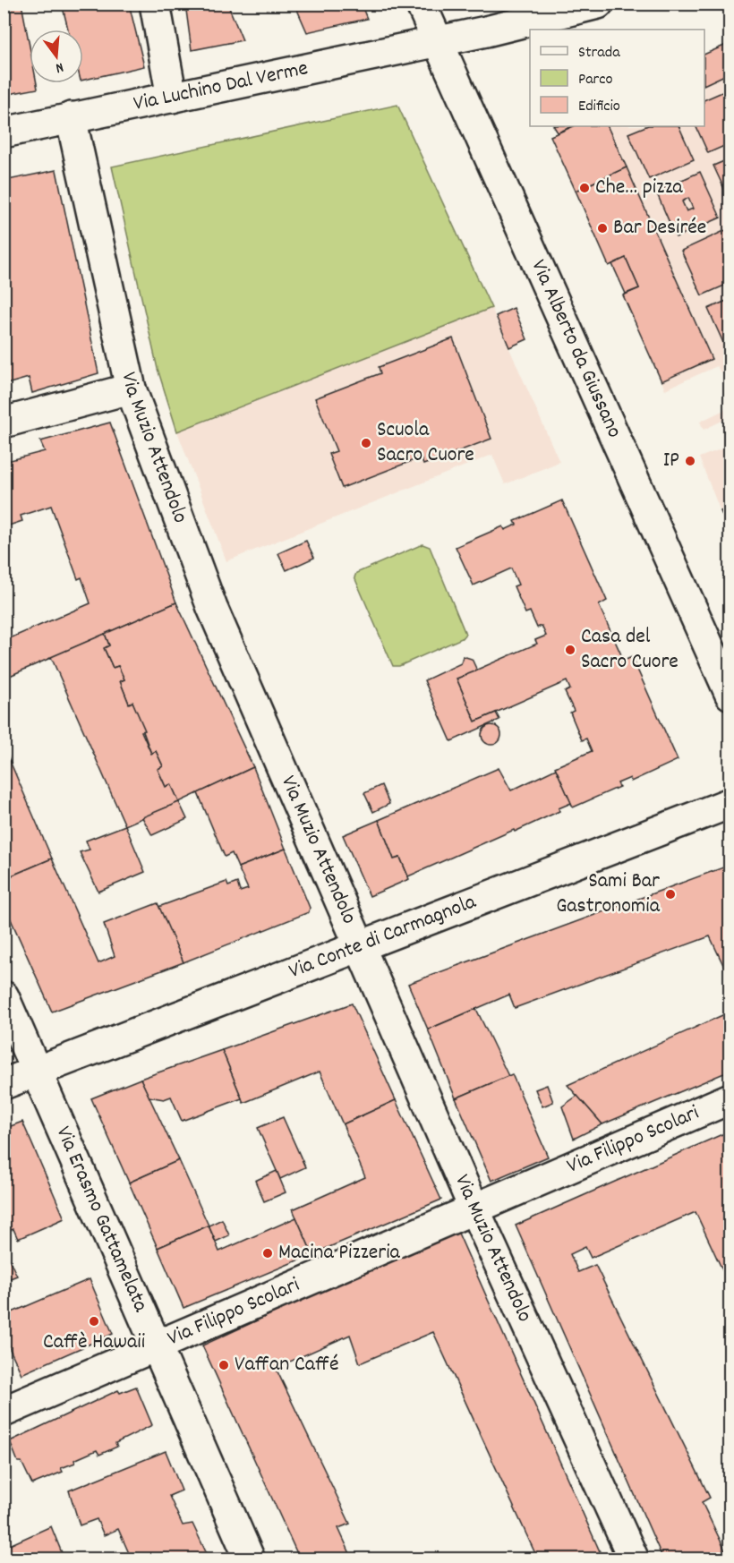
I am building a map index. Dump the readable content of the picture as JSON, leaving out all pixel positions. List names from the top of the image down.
{
  "streets": {
    "street": [
      "Via Luchino Dal Verme",
      "Via Alberto da Giussano",
      "Via Muzio Attendolo",
      "Via Conte di Carmagnola",
      "Via Filippo Scolari",
      "Via Erasmo Gattamelata"
    ]
  },
  "crossings": [
    ["Via Luchino Dal Verme", "Via Alberto da Giussano"],
    ["Via Luchino Dal Verme", "Via Muzio Attendolo"],
    ["Via Muzio Attendolo", "Via Conte di Carmagnola"],
    ["Via Muzio Attendolo", "Via Filippo Scolari"],
    ["Via Conte di Carmagnola", "Via Erasmo Gattamelata"],
    ["Via Filippo Scolari", "Via Erasmo Gattamelata"]
  ],
  "places": [
    "Che… pizza",
    "Bar Desirée",
    "Scuola Sacro Cuore",
    "IP",
    "Casa del Sacro Cuore",
    "Sami Bar Gastronomia",
    "Macina Pizzeria",
    "Caffè Hawaii",
    "Vaffan Caffé"
  ],
  "legend": ["Strada", "Parco", "Edificio"],
  "north": "bottom"
}
